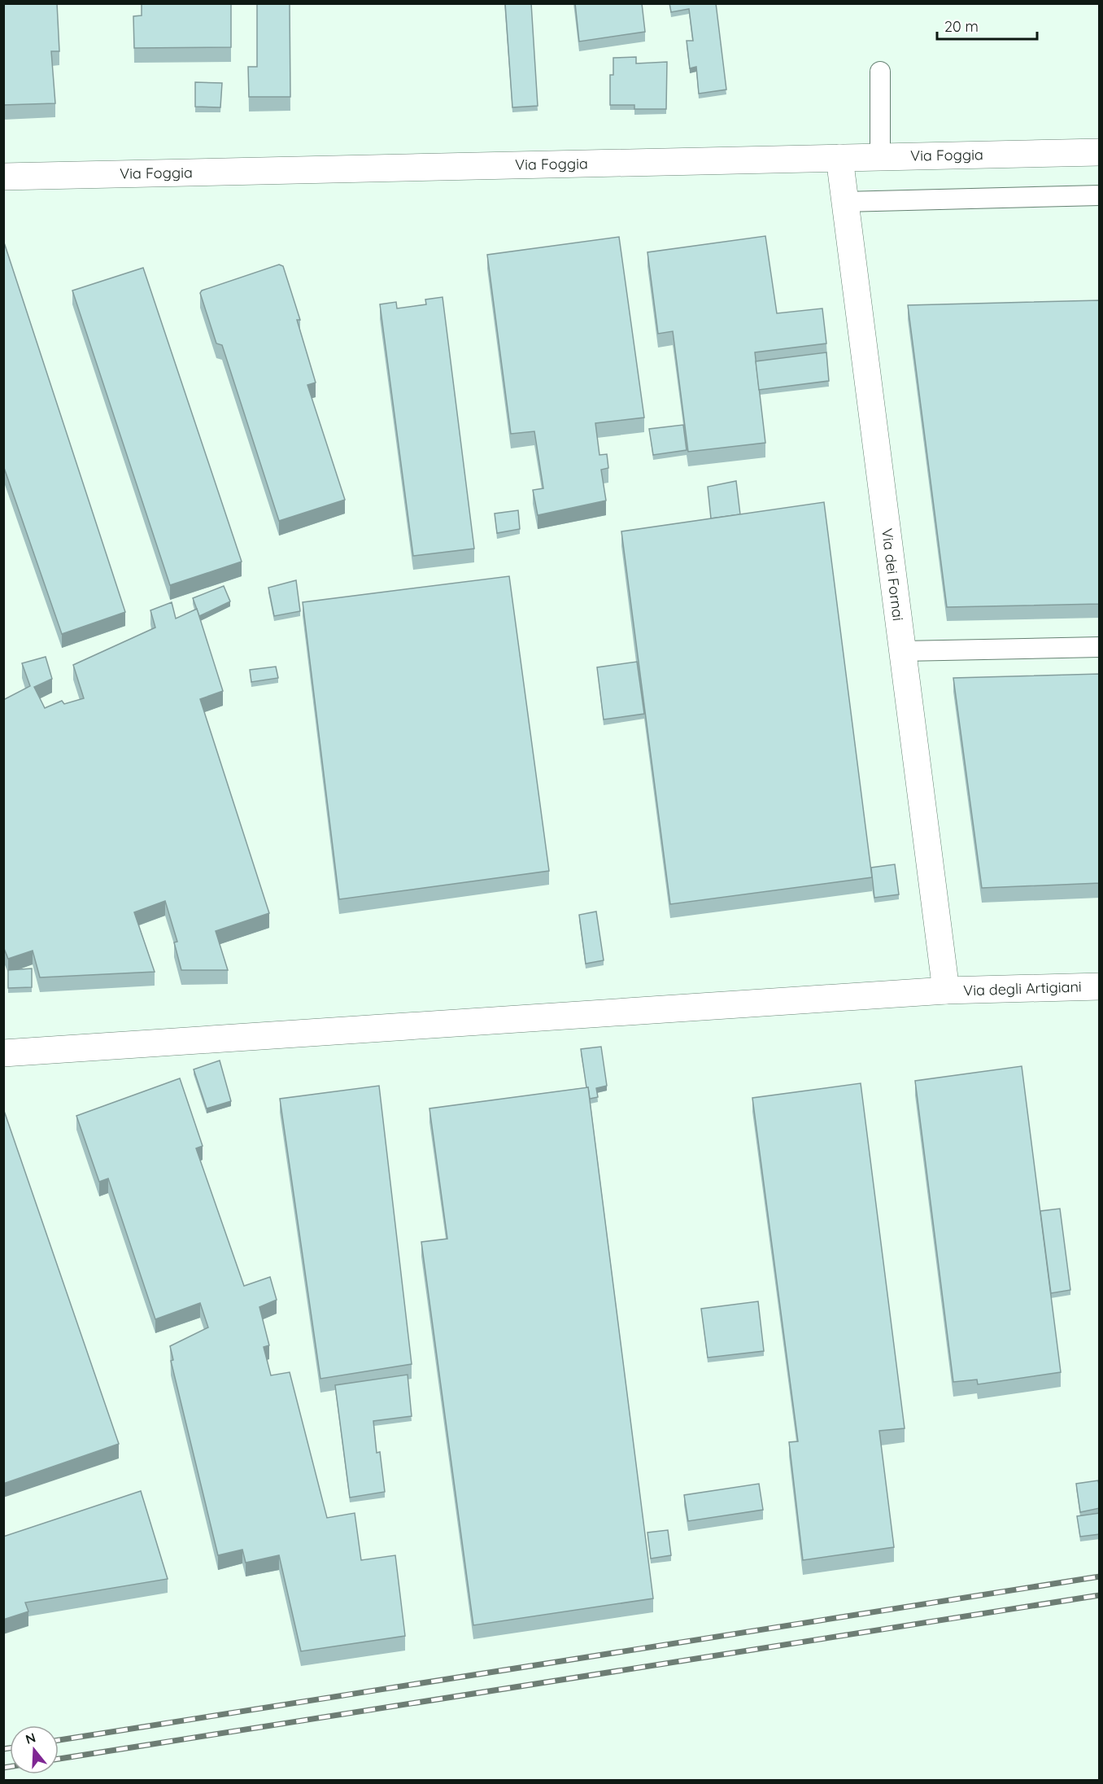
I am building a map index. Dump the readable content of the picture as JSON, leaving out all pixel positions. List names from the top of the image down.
{
  "streets": {
    "street": ["Via Foggia", "Via dei Fornai", "Via degli Artigiani"]
  },
  "crossings": [
    ["Via Foggia", "Via dei Fornai"],
    ["Via dei Fornai", "Via degli Artigiani"]
  ],
  "scale_bar": "20 m",
  "north": "top"
}
